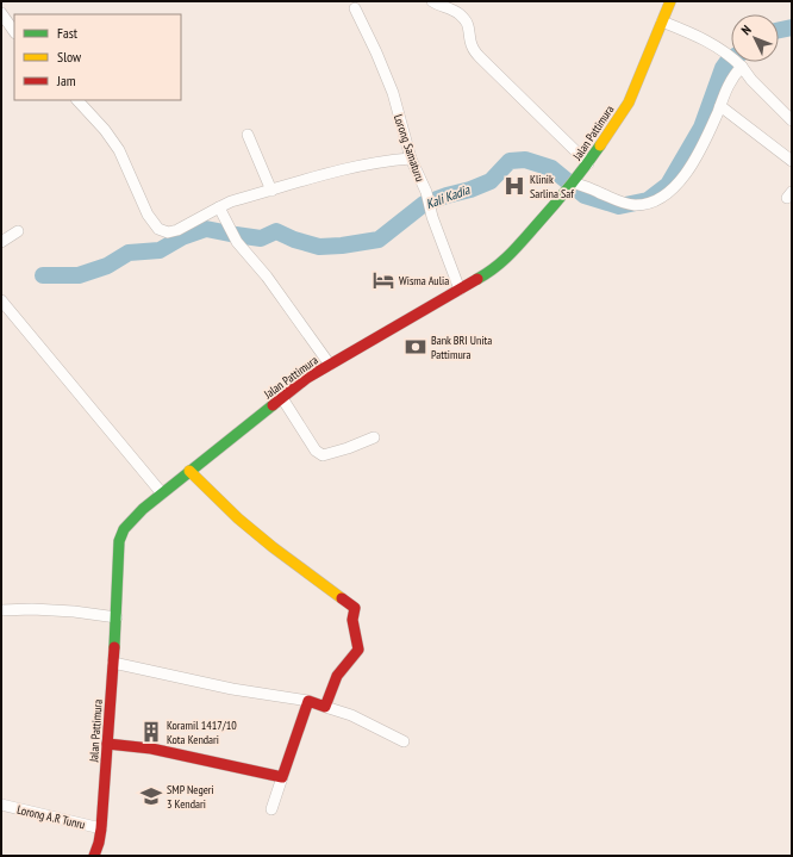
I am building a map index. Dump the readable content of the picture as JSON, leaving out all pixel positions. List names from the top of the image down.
{
  "streets": {
    "main road": ["Jalan Pattimura"],
    "street": ["Lorong Samaturu", "Lorong A.R Tunru"]
  },
  "crossings": [
    ["Jalan Pattimura", "Lorong Samaturu"],
    ["Jalan Pattimura", "Lorong A.R Tunru"]
  ],
  "water": ["Kali Kadia"],
  "places": {
    "hospital": ["Klinik Sarlina Saf"],
    "hotel": ["Wisma Aulia"],
    "bank": ["Bank BRI Unita Pattimura"],
    "building": ["Koramil 1417/10 Kota Kendari"],
    "school or university": ["SMP Negeri 3 Kendari"]
  },
  "legend": ["Fast", "Slow", "Jam"],
  "north": "top left"
}
